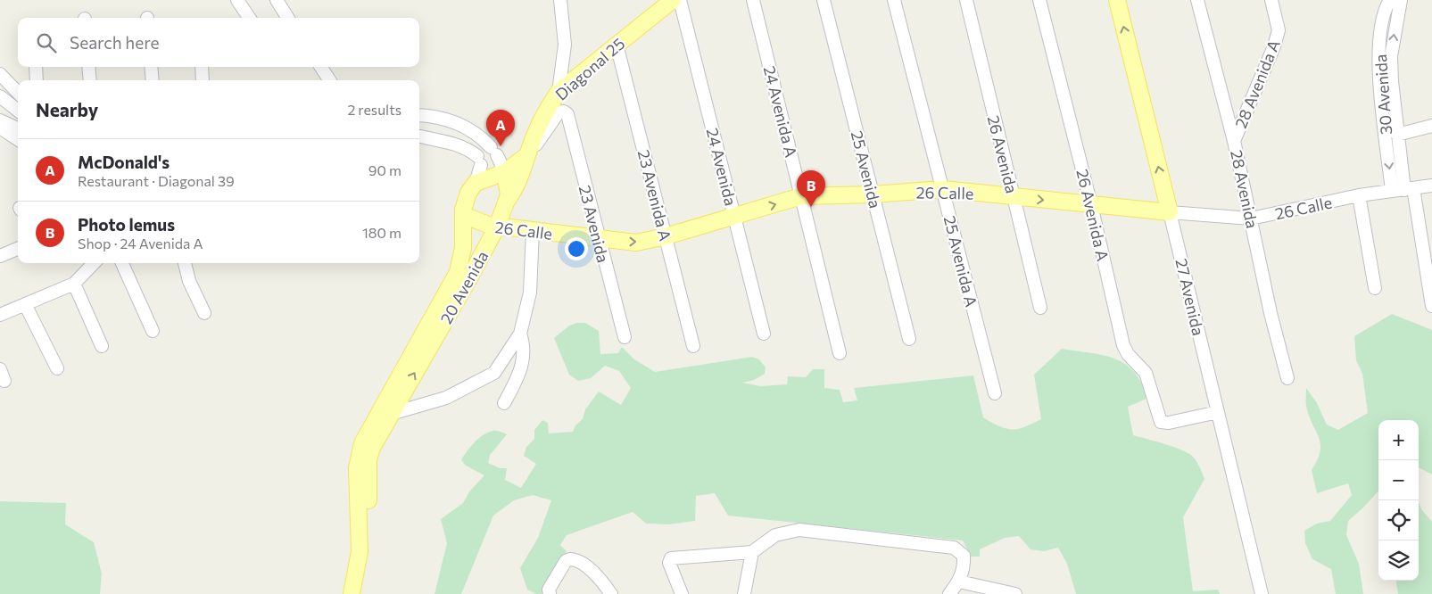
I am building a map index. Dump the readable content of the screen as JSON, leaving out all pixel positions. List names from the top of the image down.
{
  "streets": {
    "main road": [
      "Diagonal 25",
      "26 Calle",
      "20 Avenida",
      "27 Avenida"
    ],
    "street": [
      "28 Avenida A",
      "30 Avenida",
      "24 Avenida A",
      "26 Avenida",
      "24 Avenida",
      "25 Avenida",
      "28 Avenida",
      "23 Avenida A",
      "26 Avenida A",
      "23 Avenida",
      "25 Avenida A"
    ]
  },
  "crossings": [
    ["Diagonal 25", "23 Avenida A"],
    ["Diagonal 25", "23 Avenida"],
    ["Diagonal 25", "20 Avenida"],
    ["28 Avenida A", "28 Avenida"],
    ["30 Avenida", "26 Calle"],
    ["24 Avenida A", "26 Calle"],
    ["26 Avenida", "26 Calle"],
    ["24 Avenida", "26 Calle"],
    ["25 Avenida", "26 Calle"],
    ["28 Avenida", "26 Calle"],
    ["26 Calle", "23 Avenida A"],
    ["26 Calle", "26 Avenida A"],
    ["26 Calle", "23 Avenida"],
    ["26 Calle", "25 Avenida A"],
    ["26 Calle", "20 Avenida"],
    ["26 Calle", "27 Avenida"],
    ["26 Avenida A", "27 Avenida"]
  ],
  "one_way": ["27 Avenida"],
  "page": {
    "search": "Search here",
    "heading": ["Nearby", "2 results"],
    "pins": ["A", "B"],
    "list": [
      {
        "mark": "A",
        "name": "McDonald's",
        "note": "Restaurant · Diagonal 39",
        "value": "90 m"
      },
      {
        "mark": "B",
        "name": "Photo lemus",
        "note": "Shop · 24 Avenida A",
        "value": "180 m"
      }
    ],
    "map_buttons": ["+", "−"]
  }
}
